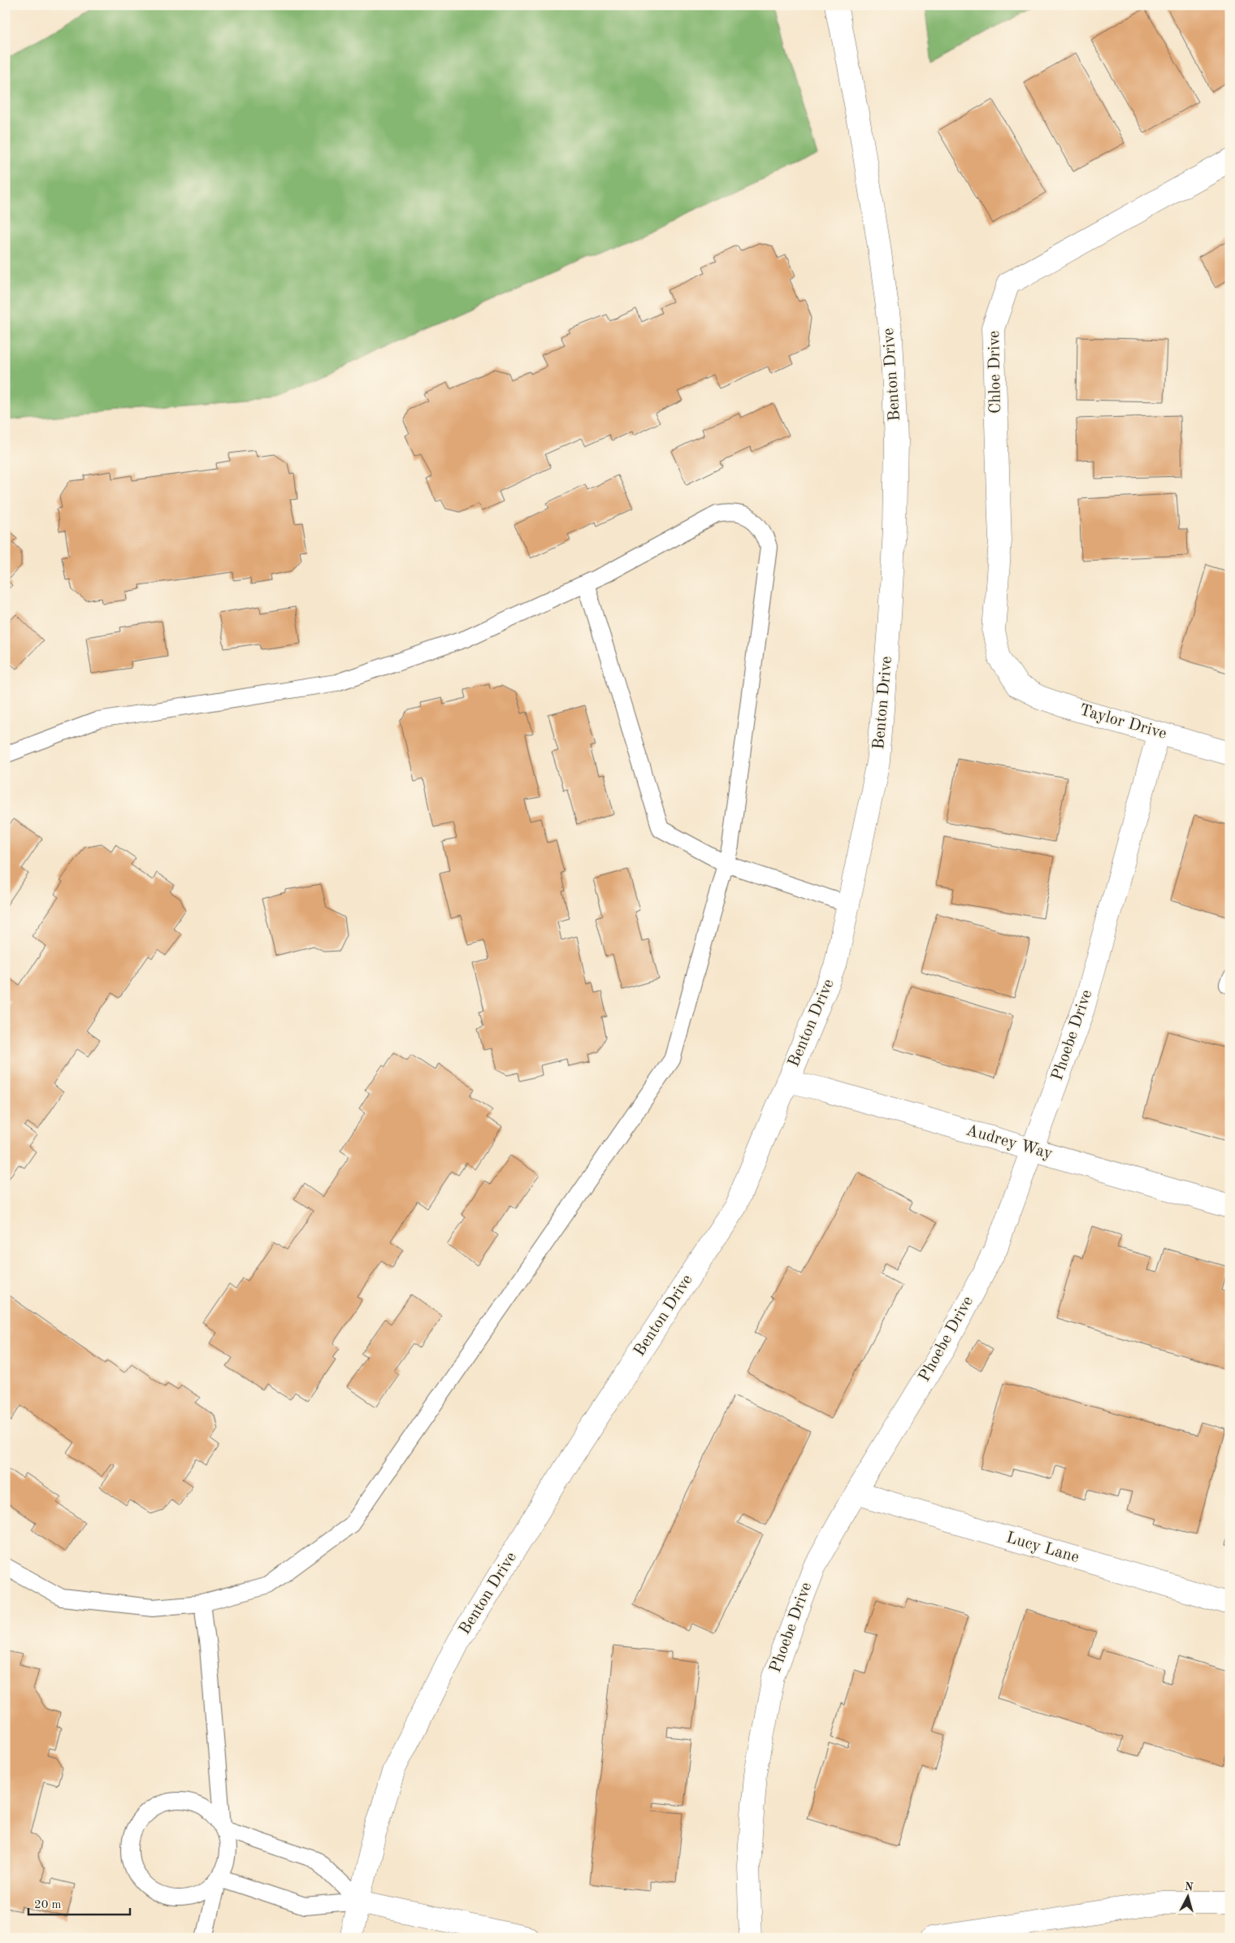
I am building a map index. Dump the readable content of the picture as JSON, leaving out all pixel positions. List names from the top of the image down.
{
  "streets": {
    "street": [
      "Chloe Drive",
      "Benton Drive",
      "Taylor Drive",
      "Phoebe Drive",
      "Audrey Way",
      "Lucy Lane"
    ]
  },
  "crossings": [
    ["Chloe Drive", "Taylor Drive"],
    ["Benton Drive", "Audrey Way"],
    ["Taylor Drive", "Phoebe Drive"],
    ["Phoebe Drive", "Audrey Way"],
    ["Phoebe Drive", "Lucy Lane"]
  ],
  "scale_bar": "20 m",
  "north": "top"
}
